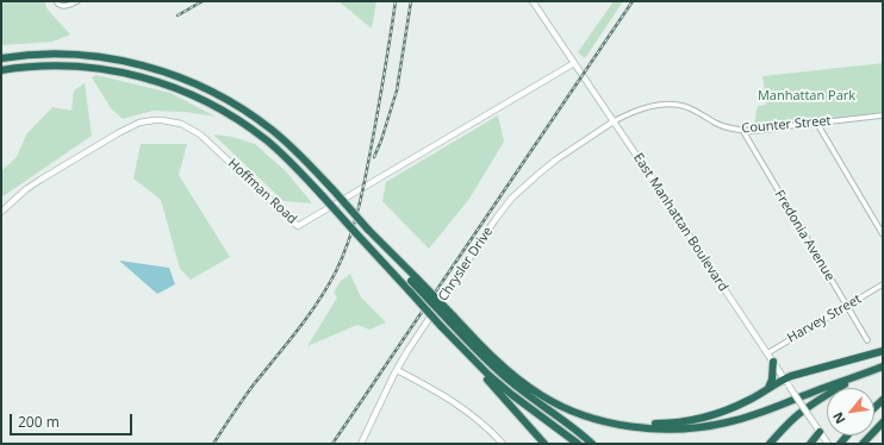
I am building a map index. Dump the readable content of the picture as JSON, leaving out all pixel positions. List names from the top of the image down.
{
  "streets": {
    "street": [
      "Counter Street",
      "Hoffman Road",
      "East Manhattan Boulevard",
      "Fredonia Avenue",
      "Chrysler Drive",
      "Harvey Street"
    ]
  },
  "crossings": [
    ["Counter Street", "East Manhattan Boulevard"],
    ["Counter Street", "Fredonia Avenue"],
    ["Counter Street", "Chrysler Drive"],
    ["Hoffman Road", "East Manhattan Boulevard"],
    ["East Manhattan Boulevard", "Chrysler Drive"],
    ["East Manhattan Boulevard", "Harvey Street"],
    ["Fredonia Avenue", "Harvey Street"]
  ],
  "parks": ["Manhattan Park"],
  "scale_bar": "200 m",
  "north": "bottom left"
}
